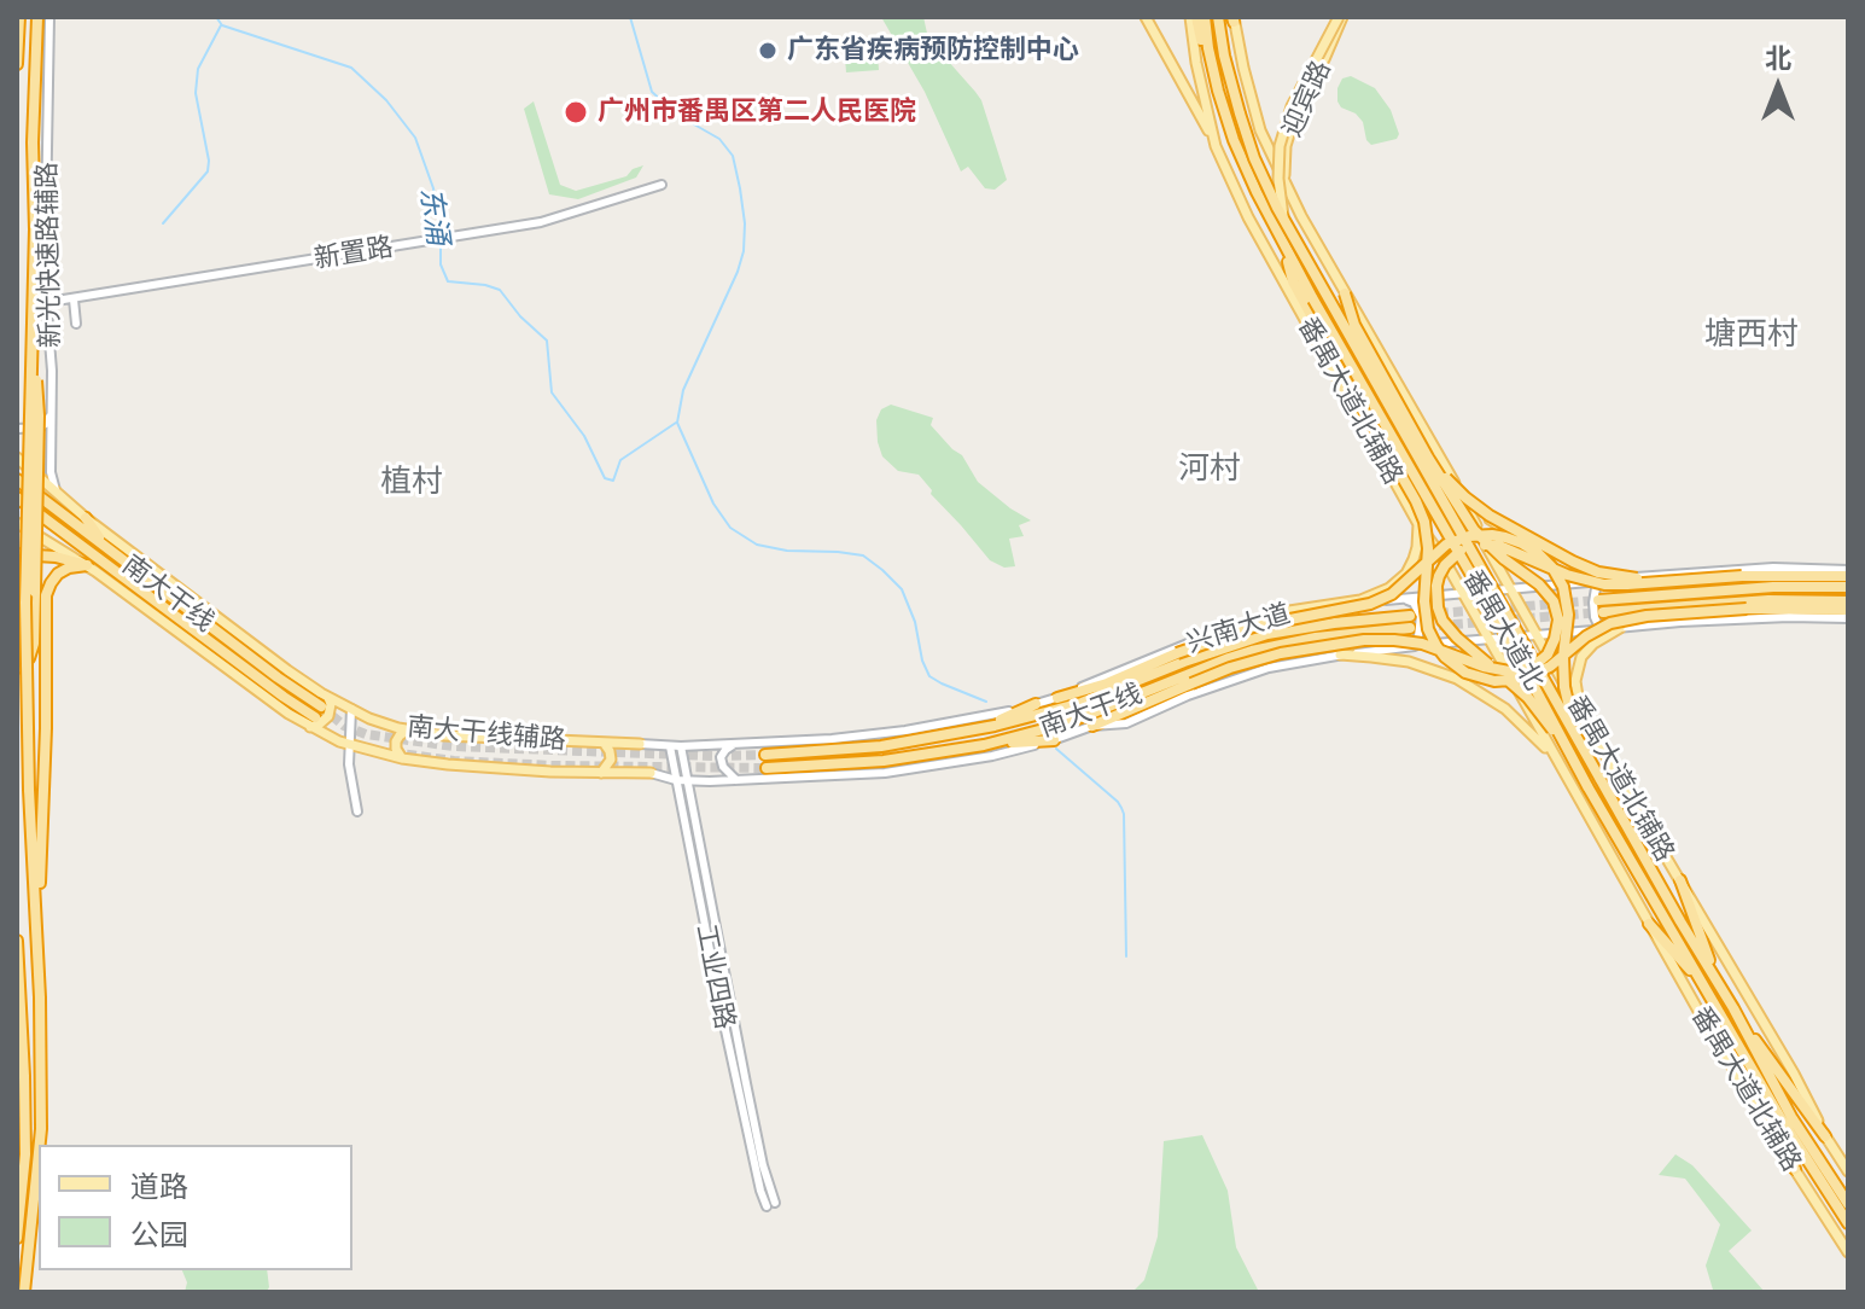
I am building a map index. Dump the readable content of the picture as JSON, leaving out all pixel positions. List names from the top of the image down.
{
  "streets": {
    "highway": ["南大干线", "番禺大道北"],
    "main road": [
      "迎宾路",
      "新置路",
      "新光快速路辅路",
      "番禺大道北辅路",
      "兴南大道",
      "南大干线辅路",
      "番禺大道北铺路",
      "工业四路"
    ]
  },
  "crossings": [
    ["迎宾路", "番禺大道北辅路"],
    ["新光快速路辅路", "南大干线辅路"],
    ["番禺大道北辅路", "兴南大道"],
    ["番禺大道北辅路", "番禺大道北铺路"],
    ["南大干线", "南大干线辅路"],
    ["兴南大道", "南大干线辅路"],
    ["兴南大道", "番禺大道北铺路"],
    ["兴南大道", "工业四路"]
  ],
  "districts": ["塘西村", "河村", "植村"],
  "water": ["东涌"],
  "places": ["广东省疾病预防控制中心", "广州市番禺区第二人民医院"],
  "legend": ["道路", "公园"],
  "north": "top"
}
